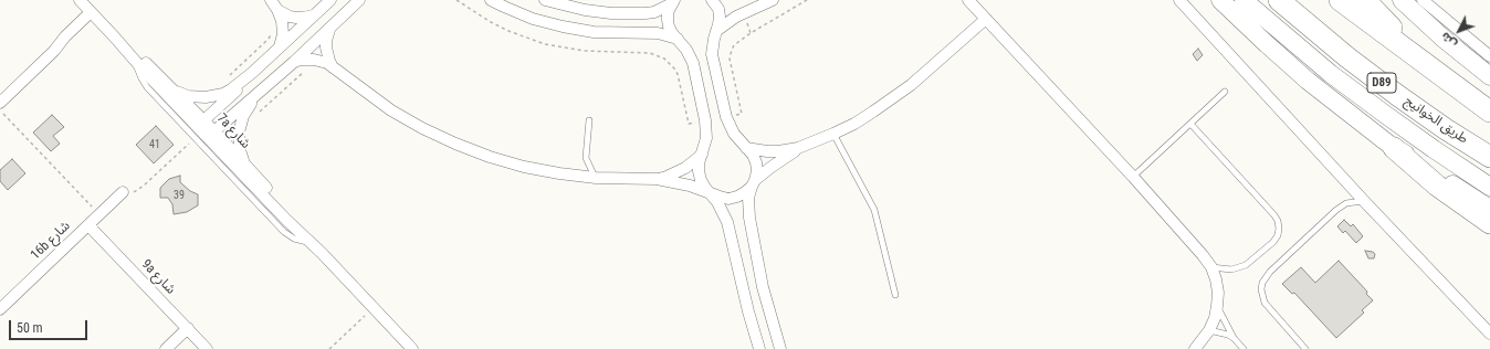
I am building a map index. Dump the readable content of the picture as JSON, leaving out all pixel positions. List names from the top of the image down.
{
  "streets": {
    "highway": ["D89", "طريق الخوانيج"],
    "street": ["7a شارع", "16b شارع", "9a شارع"]
  },
  "crossings": [
    ["16b شارع", "9a شارع"]
  ],
  "house_numbers": ["41", "39"],
  "scale_bar": "50 m",
  "north": "bottom left"
}
